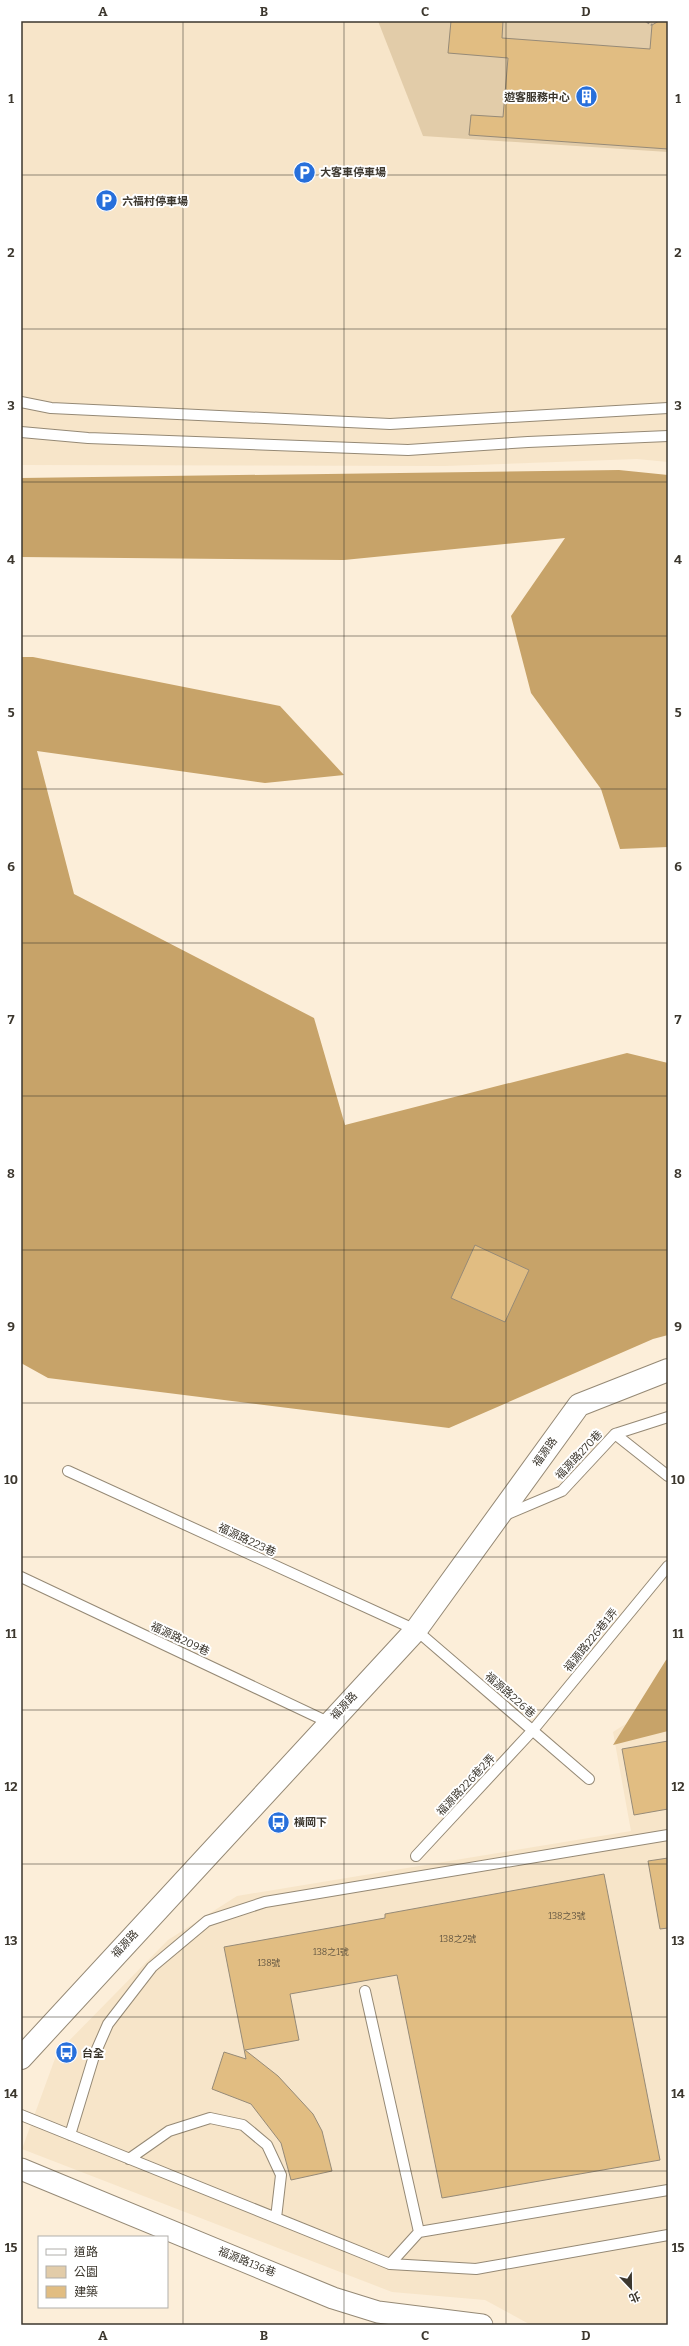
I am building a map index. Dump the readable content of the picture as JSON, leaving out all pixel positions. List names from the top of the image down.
{
  "streets": {
    "street": ["福源路", "福源路136巷"],
    "lane": [
      "福源路270巷",
      "福源路223巷",
      "福源路209巷",
      "福源路226巷1弄",
      "福源路226巷",
      "福源路226巷2弄"
    ]
  },
  "crossings": [
    ["福源路", "福源路270巷"],
    ["福源路", "福源路223巷"],
    ["福源路", "福源路209巷"],
    ["福源路", "福源路226巷"],
    ["福源路223巷", "福源路226巷"],
    ["福源路226巷1弄", "福源路226巷"],
    ["福源路226巷1弄", "福源路226巷2弄"],
    ["福源路226巷", "福源路226巷2弄"]
  ],
  "places": {
    "building": ["遊客服務中心"],
    "parking": ["大客車停車場", "六福村停車場"],
    "bus stop": ["橫岡下", "台全"]
  },
  "house_numbers": [
    "138之3號",
    "138之2號",
    "138之1號",
    "138號"
  ],
  "legend": ["道路", "公園", "建築"],
  "north": "bottom",
  "grid": {
    "columns": [
      "A",
      "B",
      "C",
      "D"
    ],
    "rows": [
      "1",
      "2",
      "3",
      "4",
      "5",
      "6",
      "7",
      "8",
      "9",
      "10",
      "11",
      "12",
      "13",
      "14",
      "15"
    ]
  }
}
